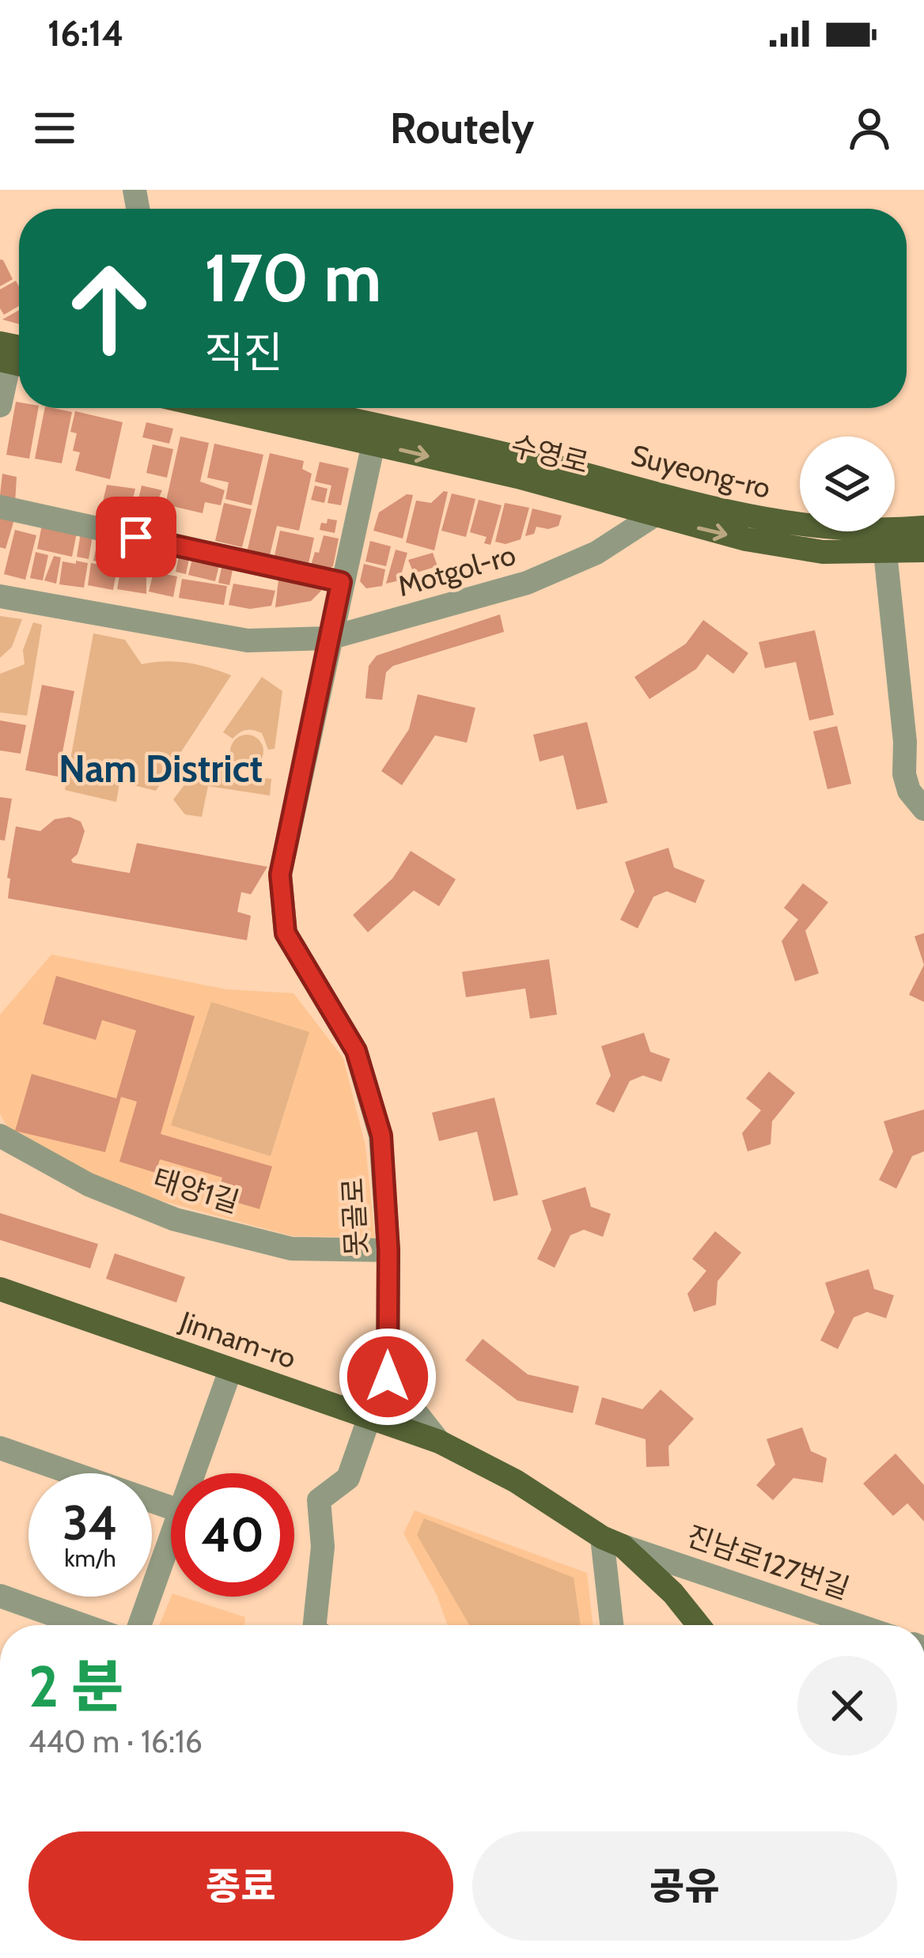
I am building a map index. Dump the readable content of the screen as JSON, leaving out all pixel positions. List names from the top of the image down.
{
  "streets": {
    "main road": ["수영로", "Suyeong-ro", "Jinnam-ro"],
    "street": [
      "Motgol-ro",
      "태양1길",
      "못골로",
      "진남로127번길"
    ]
  },
  "crossings": [
    ["수영로", "Suyeong-ro"],
    ["수영로", "Motgol-ro"],
    ["수영로", "못골로"],
    ["Suyeong-ro", "Motgol-ro"],
    ["Suyeong-ro", "못골로"],
    ["Motgol-ro", "못골로"],
    ["태양1길", "못골로"],
    ["Jinnam-ro", "진남로127번길"]
  ],
  "one_way": ["수영로"],
  "districts": ["Nam District"],
  "page": {
    "status": "16:14",
    "header": "Routely",
    "turn": ["170 m", "직진"],
    "speed": "34 km/h",
    "limit": "40",
    "heading": ["2 분", "440 m · 16:16"],
    "buttons": ["종료", "공유"]
  }
}
